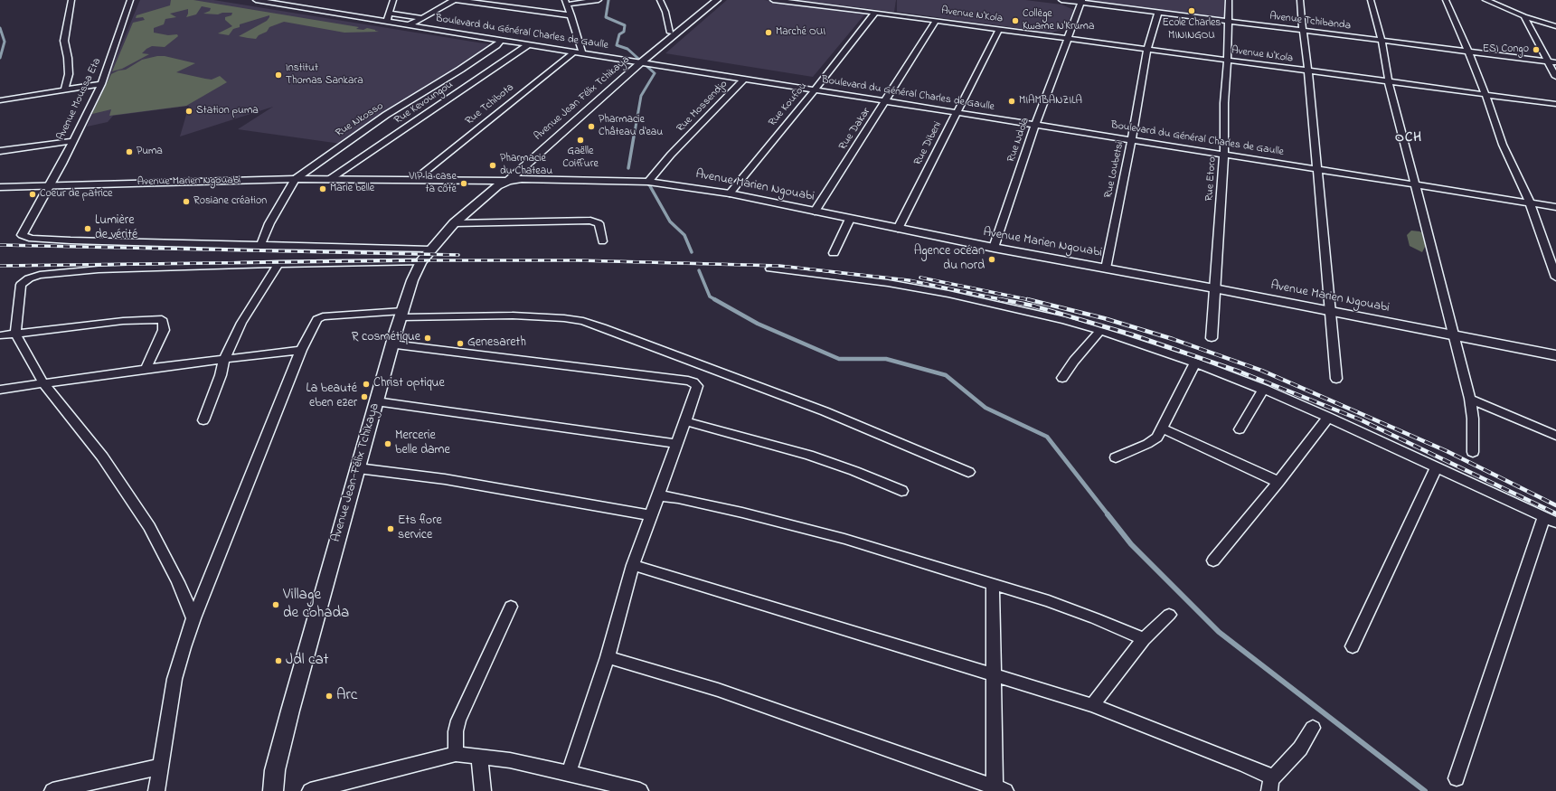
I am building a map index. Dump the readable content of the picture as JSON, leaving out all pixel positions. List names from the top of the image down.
{
  "streets": {
    "street": [
      "Avenue N'Kola",
      "Avenue Tchibanda",
      "Boulevard du Général Charles de Gaulle",
      "Avenue Jean Félix Tchikaya",
      "Avenue Moussa Eta",
      "Rue Kevoungou",
      "Rue Tchibota",
      "Rue Koufou",
      "Rue Mossendjo",
      "Rue Nkosso",
      "Rue Dakar",
      "Rue Ndola",
      "Rue Dibeni",
      "Rue Loubetsi",
      "Rue Etoro",
      "Avenue Marien Ngouabi",
      "Avenue Jean-Félix Tchikaya"
    ]
  },
  "crossings": [
    ["Avenue N'Kola", "Rue Koufou"],
    ["Avenue N'Kola", "Rue Dakar"],
    ["Avenue N'Kola", "Rue Ndola"],
    ["Avenue N'Kola", "Rue Dibeni"],
    ["Avenue N'Kola", "Rue Loubetsi"],
    ["Avenue N'Kola", "Rue Etoro"],
    ["Avenue Tchibanda", "Rue Ndola"],
    ["Avenue Tchibanda", "Rue Loubetsi"],
    ["Avenue Tchibanda", "Rue Etoro"],
    ["Boulevard du Général Charles de Gaulle", "Avenue Jean Félix Tchikaya"],
    ["Boulevard du Général Charles de Gaulle", "Rue Kevoungou"],
    ["Boulevard du Général Charles de Gaulle", "Rue Tchibota"],
    ["Boulevard du Général Charles de Gaulle", "Rue Koufou"],
    ["Boulevard du Général Charles de Gaulle", "Rue Mossendjo"],
    ["Boulevard du Général Charles de Gaulle", "Rue Nkosso"],
    ["Boulevard du Général Charles de Gaulle", "Rue Dakar"],
    ["Boulevard du Général Charles de Gaulle", "Rue Ndola"],
    ["Boulevard du Général Charles de Gaulle", "Rue Dibeni"],
    ["Boulevard du Général Charles de Gaulle", "Rue Loubetsi"],
    ["Boulevard du Général Charles de Gaulle", "Rue Etoro"],
    ["Avenue Jean Félix Tchikaya", "Avenue Marien Ngouabi"],
    ["Avenue Jean Félix Tchikaya", "Avenue Jean-Félix Tchikaya"],
    ["Avenue Moussa Eta", "Rue Nkosso"],
    ["Avenue Moussa Eta", "Avenue Marien Ngouabi"],
    ["Rue Kevoungou", "Avenue Marien Ngouabi"],
    ["Rue Tchibota", "Avenue Marien Ngouabi"],
    ["Rue Koufou", "Avenue Marien Ngouabi"],
    ["Rue Mossendjo", "Avenue Marien Ngouabi"],
    ["Rue Nkosso", "Avenue Marien Ngouabi"],
    ["Rue Dakar", "Avenue Marien Ngouabi"],
    ["Rue Ndola", "Avenue Marien Ngouabi"],
    ["Rue Dibeni", "Avenue Marien Ngouabi"],
    ["Rue Loubetsi", "Avenue Marien Ngouabi"],
    ["Rue Etoro", "Avenue Marien Ngouabi"],
    ["Avenue Marien Ngouabi", "Avenue Jean-Félix Tchikaya"]
  ],
  "districts": ["OCH"],
  "places": [
    "Ecole Charles MININGOU",
    "Collège Kwame N'Kruma",
    "Marché OUI",
    "ESI Congo",
    "Institut Thomas Sankara",
    "MIAMBANZILA",
    "Station puma",
    "Pharmacie Château d'eau",
    "Gaëlle Coiffure",
    "Puma",
    "Pharmacie du Chateau",
    "VIP la case ta côté",
    "Marie belle",
    "Coeur de patrice",
    "Rosiane création",
    "Lumière de vérité",
    "Agence océan du nord",
    "R cosmétique",
    "Genesareth",
    "Christ optique",
    "La beauté eben ezer",
    "Mercerie belle dame",
    "Ets flore service",
    "Village de cohada",
    "Jdl cat",
    "Arc"
  ]
}
